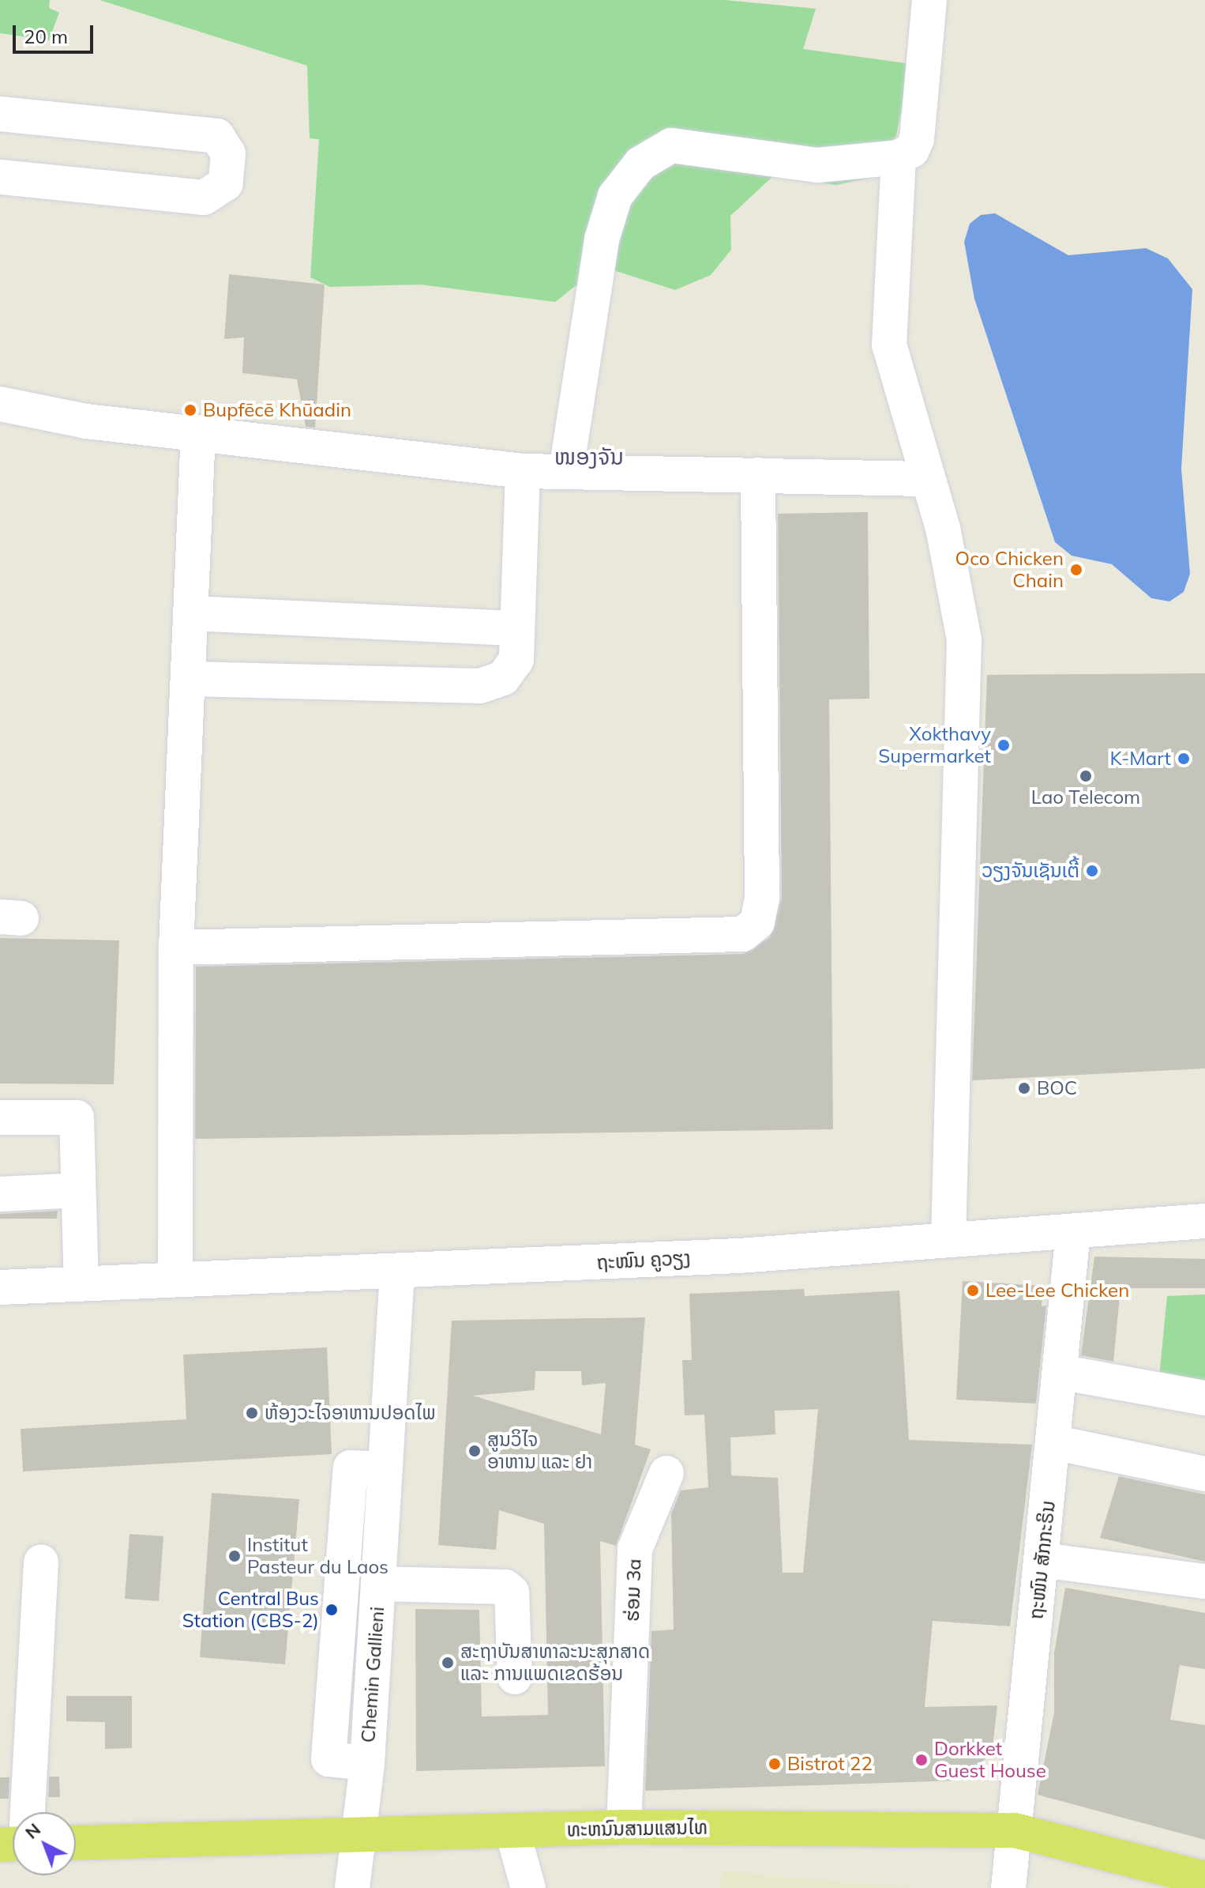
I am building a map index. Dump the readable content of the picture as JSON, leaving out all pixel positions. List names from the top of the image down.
{
  "streets": {
    "main road": ["ທະຫນົນສາມແສນໄທ"],
    "street": [
      "ຖະໜົນ ຄູວຽງ",
      "ຖະໜົນ ສັກກະຣິນ",
      "ຮ່ອມ 3a",
      "Chemin Gallieni"
    ]
  },
  "crossings": [
    ["ຖະໜົນ ຄູວຽງ", "ຖະໜົນ ສັກກະຣິນ"],
    ["ຖະໜົນ ຄູວຽງ", "Chemin Gallieni"],
    ["ຖະໜົນ ສັກກະຣິນ", "ທະຫນົນສາມແສນໄທ"],
    ["ຮ່ອມ 3a", "ທະຫນົນສາມແສນໄທ"],
    ["Chemin Gallieni", "ທະຫນົນສາມແສນໄທ"]
  ],
  "districts": ["ໜອງຈັນ"],
  "places": [
    "Bupfēcē Khūadin",
    "Oco Chicken Chain",
    "Xokthavy Supermarket",
    "K-Mart",
    "Lao Telecom",
    "ວຽງຈັນເຊັນເຕີ້",
    "BOC",
    "Lee-Lee Chicken",
    "ຫ້ອງວະໄຈອາຫານປອດໄພ",
    "ສູນວິໄຈ ອາຫານ ແລະ ຢາ",
    "Institut Pasteur du Laos",
    "Central Bus Station (CBS-2)",
    "ສະຖາບັນສາທາລະນະສຸກສາດ ແລະ ການແພດເຂດຮ້ອນ",
    "Dorkket Guest House",
    "Bistrot 22"
  ],
  "scale_bar": "20 m",
  "north": "top left"
}
